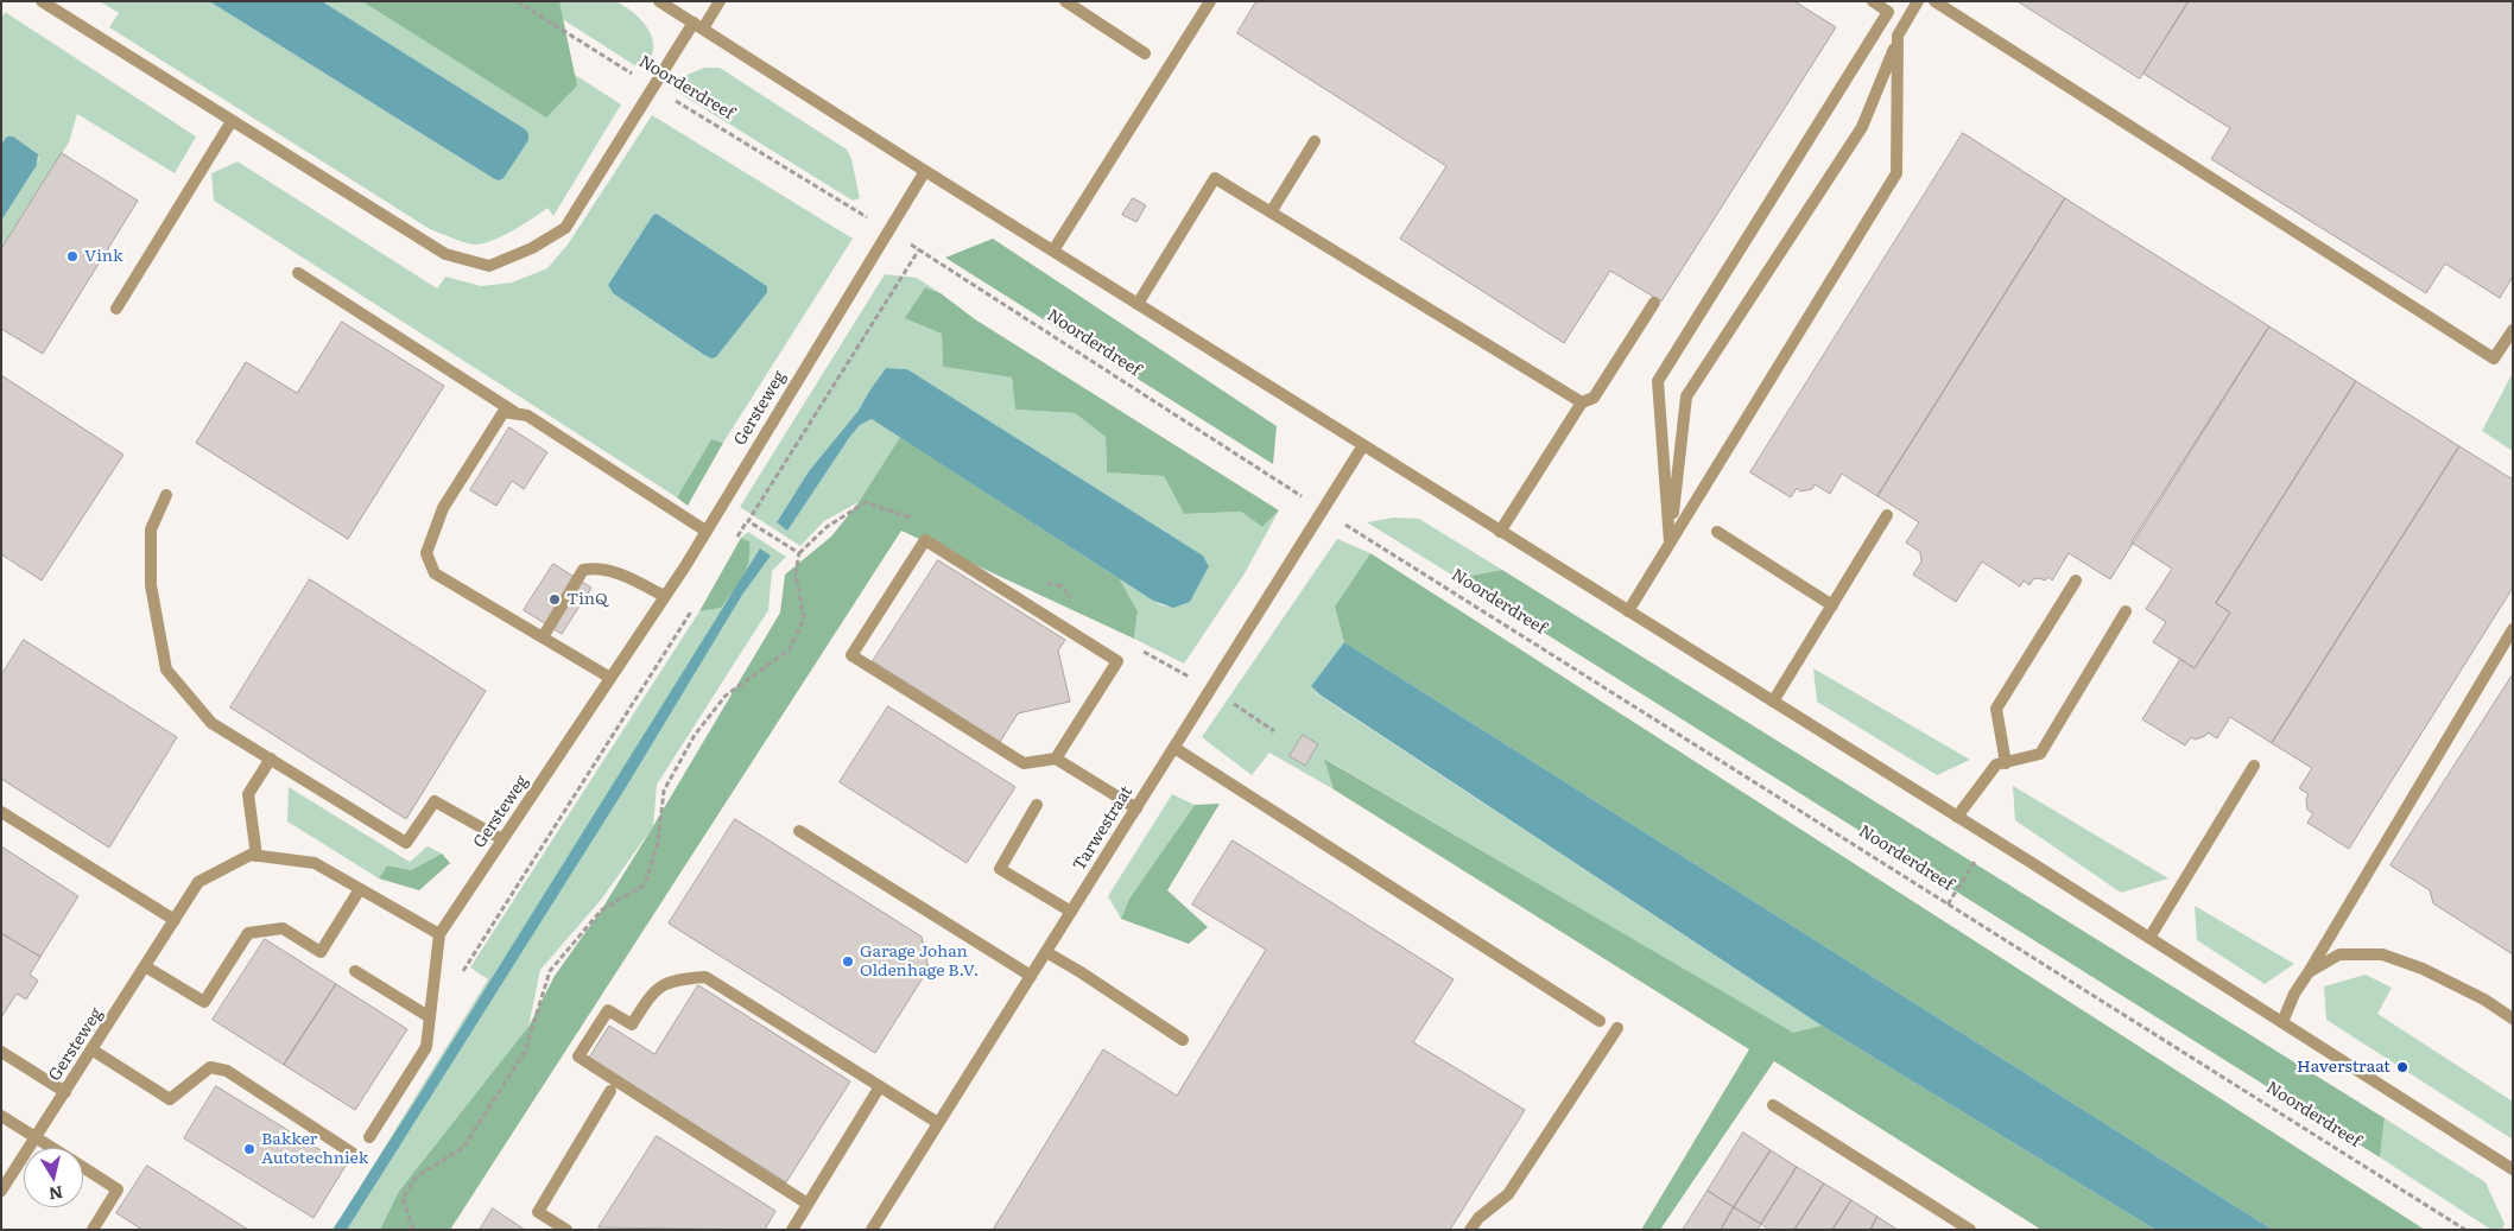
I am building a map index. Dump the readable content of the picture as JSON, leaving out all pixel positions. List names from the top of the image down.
{
  "streets": {
    "street": ["Gersteweg", "Tarwestraat"],
    "path": ["Noorderdreef"]
  },
  "crossings": [
    ["Noorderdreef", "Gersteweg"],
    ["Noorderdreef", "Tarwestraat"]
  ],
  "places": [
    "Vink",
    "TinQ",
    "Garage Johan Oldenhage B.V.",
    "Haverstraat",
    "Bakker Autotechniek"
  ],
  "north": "bottom"
}
